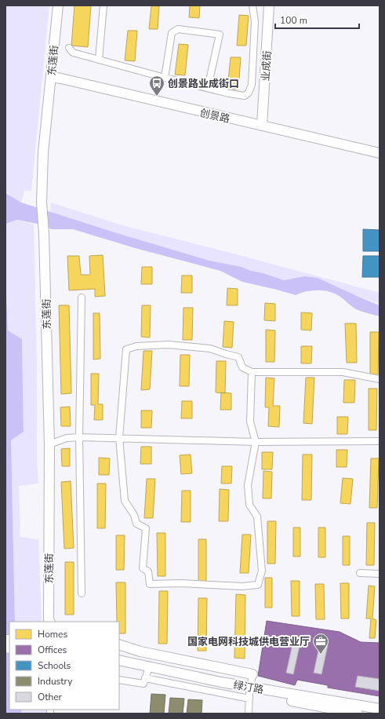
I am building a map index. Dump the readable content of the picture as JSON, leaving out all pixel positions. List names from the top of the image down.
{
  "streets": {
    "street": [
      "东莲街",
      "业成街",
      "创景路",
      "绿汀路"
    ]
  },
  "crossings": [
    ["东莲街", "创景路"],
    ["业成街", "创景路"]
  ],
  "places": {
    "bus stop": ["创景路业成街口"],
    "office": ["国家电网科技城供电营业厅"]
  },
  "legend": [
    "Homes",
    "Offices",
    "Schools",
    "Industry",
    "Other"
  ],
  "scale_bar": "100 m"
}
